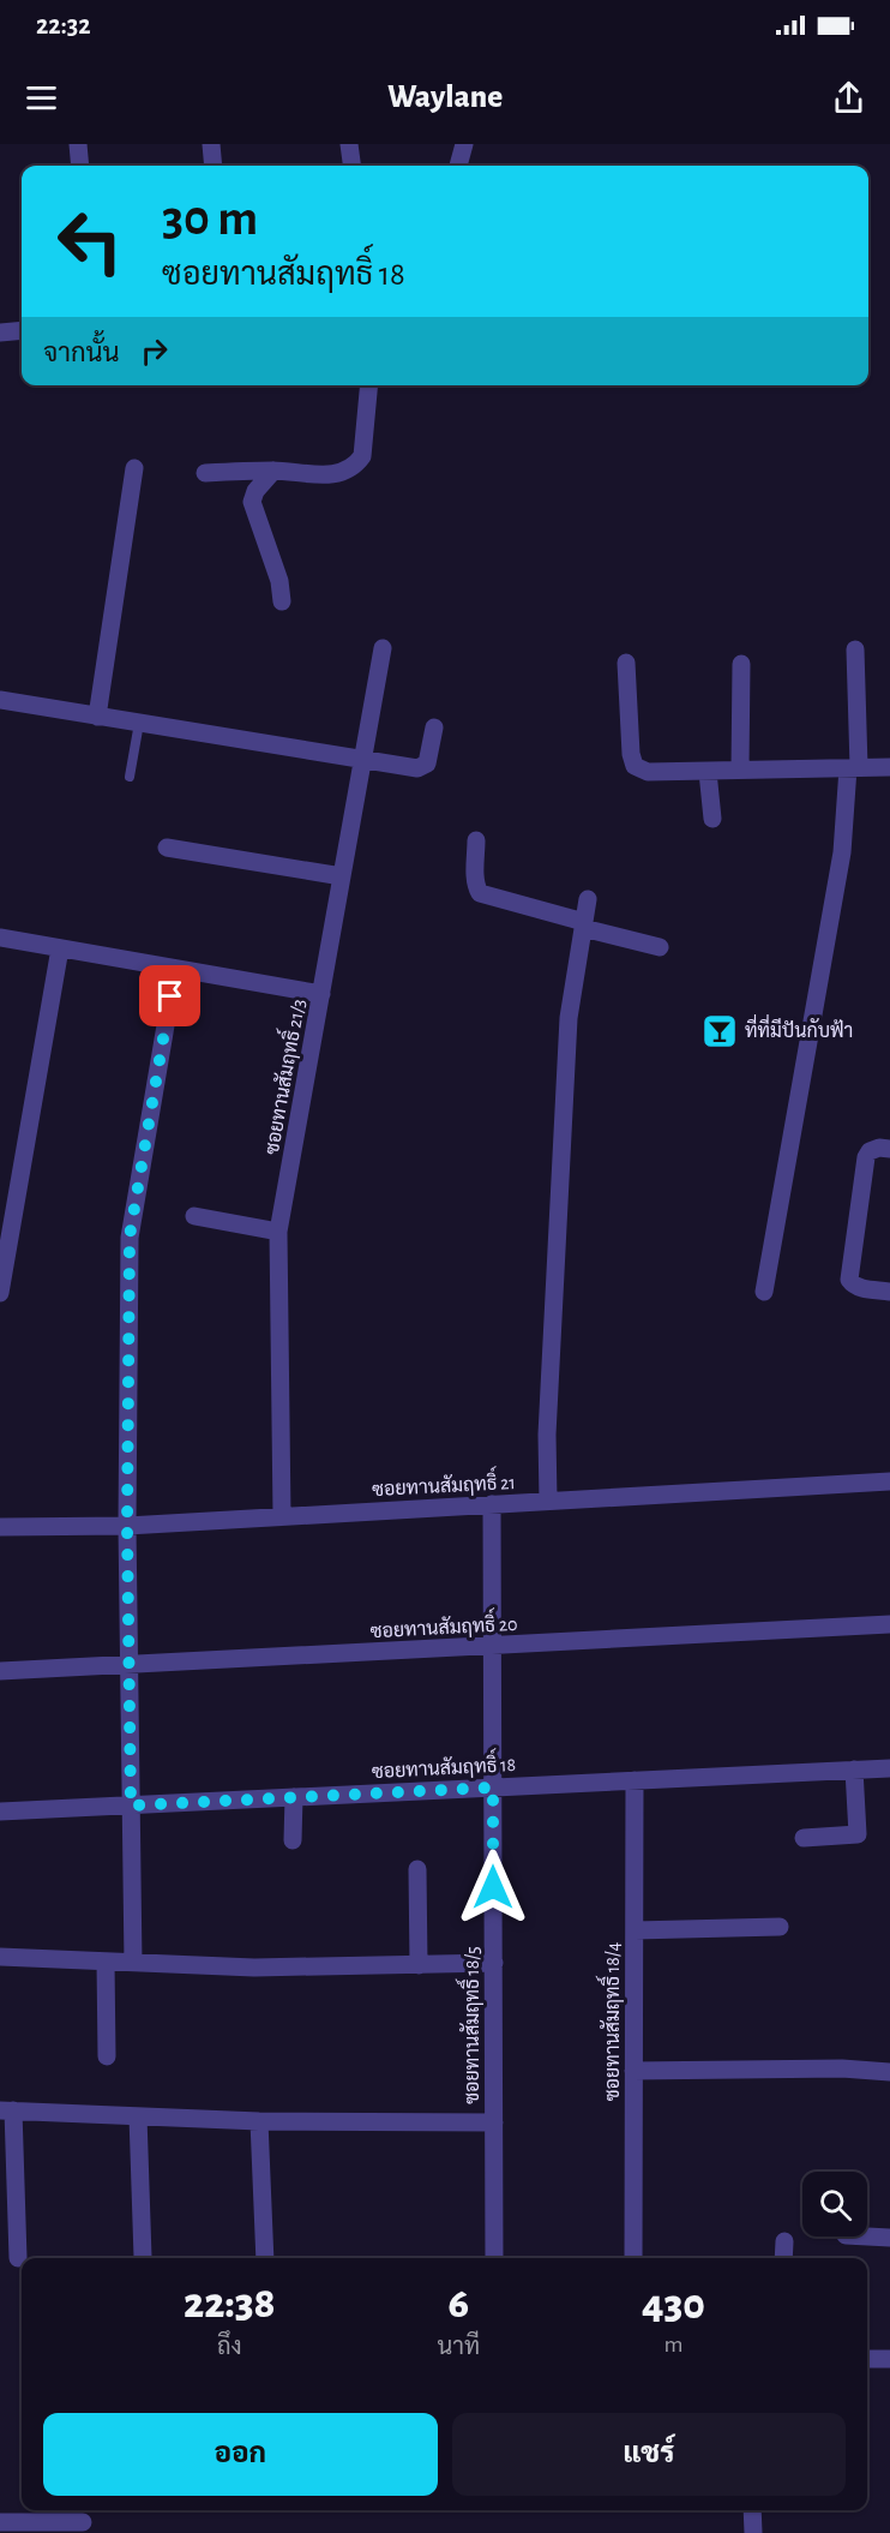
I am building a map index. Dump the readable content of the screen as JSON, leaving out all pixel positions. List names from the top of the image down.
{
  "streets": {
    "street": [
      "ซอยทานสัมฤทธิ์ 21/3",
      "ซอยทานสัมฤทธิ์ 21",
      "ซอยทานสัมฤทธิ์ 20",
      "ซอยทานสัมฤทธิ์ 18",
      "ซอยทานสัมฤทธิ์ 18/4",
      "ซอยทานสัมฤทธิ์ 18/5"
    ]
  },
  "crossings": [
    ["ซอยทานสัมฤทธิ์ 21/3", "ซอยทานสัมฤทธิ์ 21"],
    ["ซอยทานสัมฤทธิ์ 21", "ซอยทานสัมฤทธิ์ 18/5"],
    ["ซอยทานสัมฤทธิ์ 20", "ซอยทานสัมฤทธิ์ 18/5"],
    ["ซอยทานสัมฤทธิ์ 18", "ซอยทานสัมฤทธิ์ 18/4"],
    ["ซอยทานสัมฤทธิ์ 18", "ซอยทานสัมฤทธิ์ 18/5"]
  ],
  "places": {
    "bar": ["ที่ที่มีปันกับฟ้า"]
  },
  "page": {
    "status": "22:32",
    "header": "Waylane",
    "turn": ["30 m", "ซอยทานสัมฤทธิ์ 18"],
    "then": "จากนั้น",
    "eta": [
      "22:38",
      "ถึง",
      "6",
      "นาที",
      "430",
      "m"
    ],
    "buttons": ["ออก", "แชร์"]
  }
}
